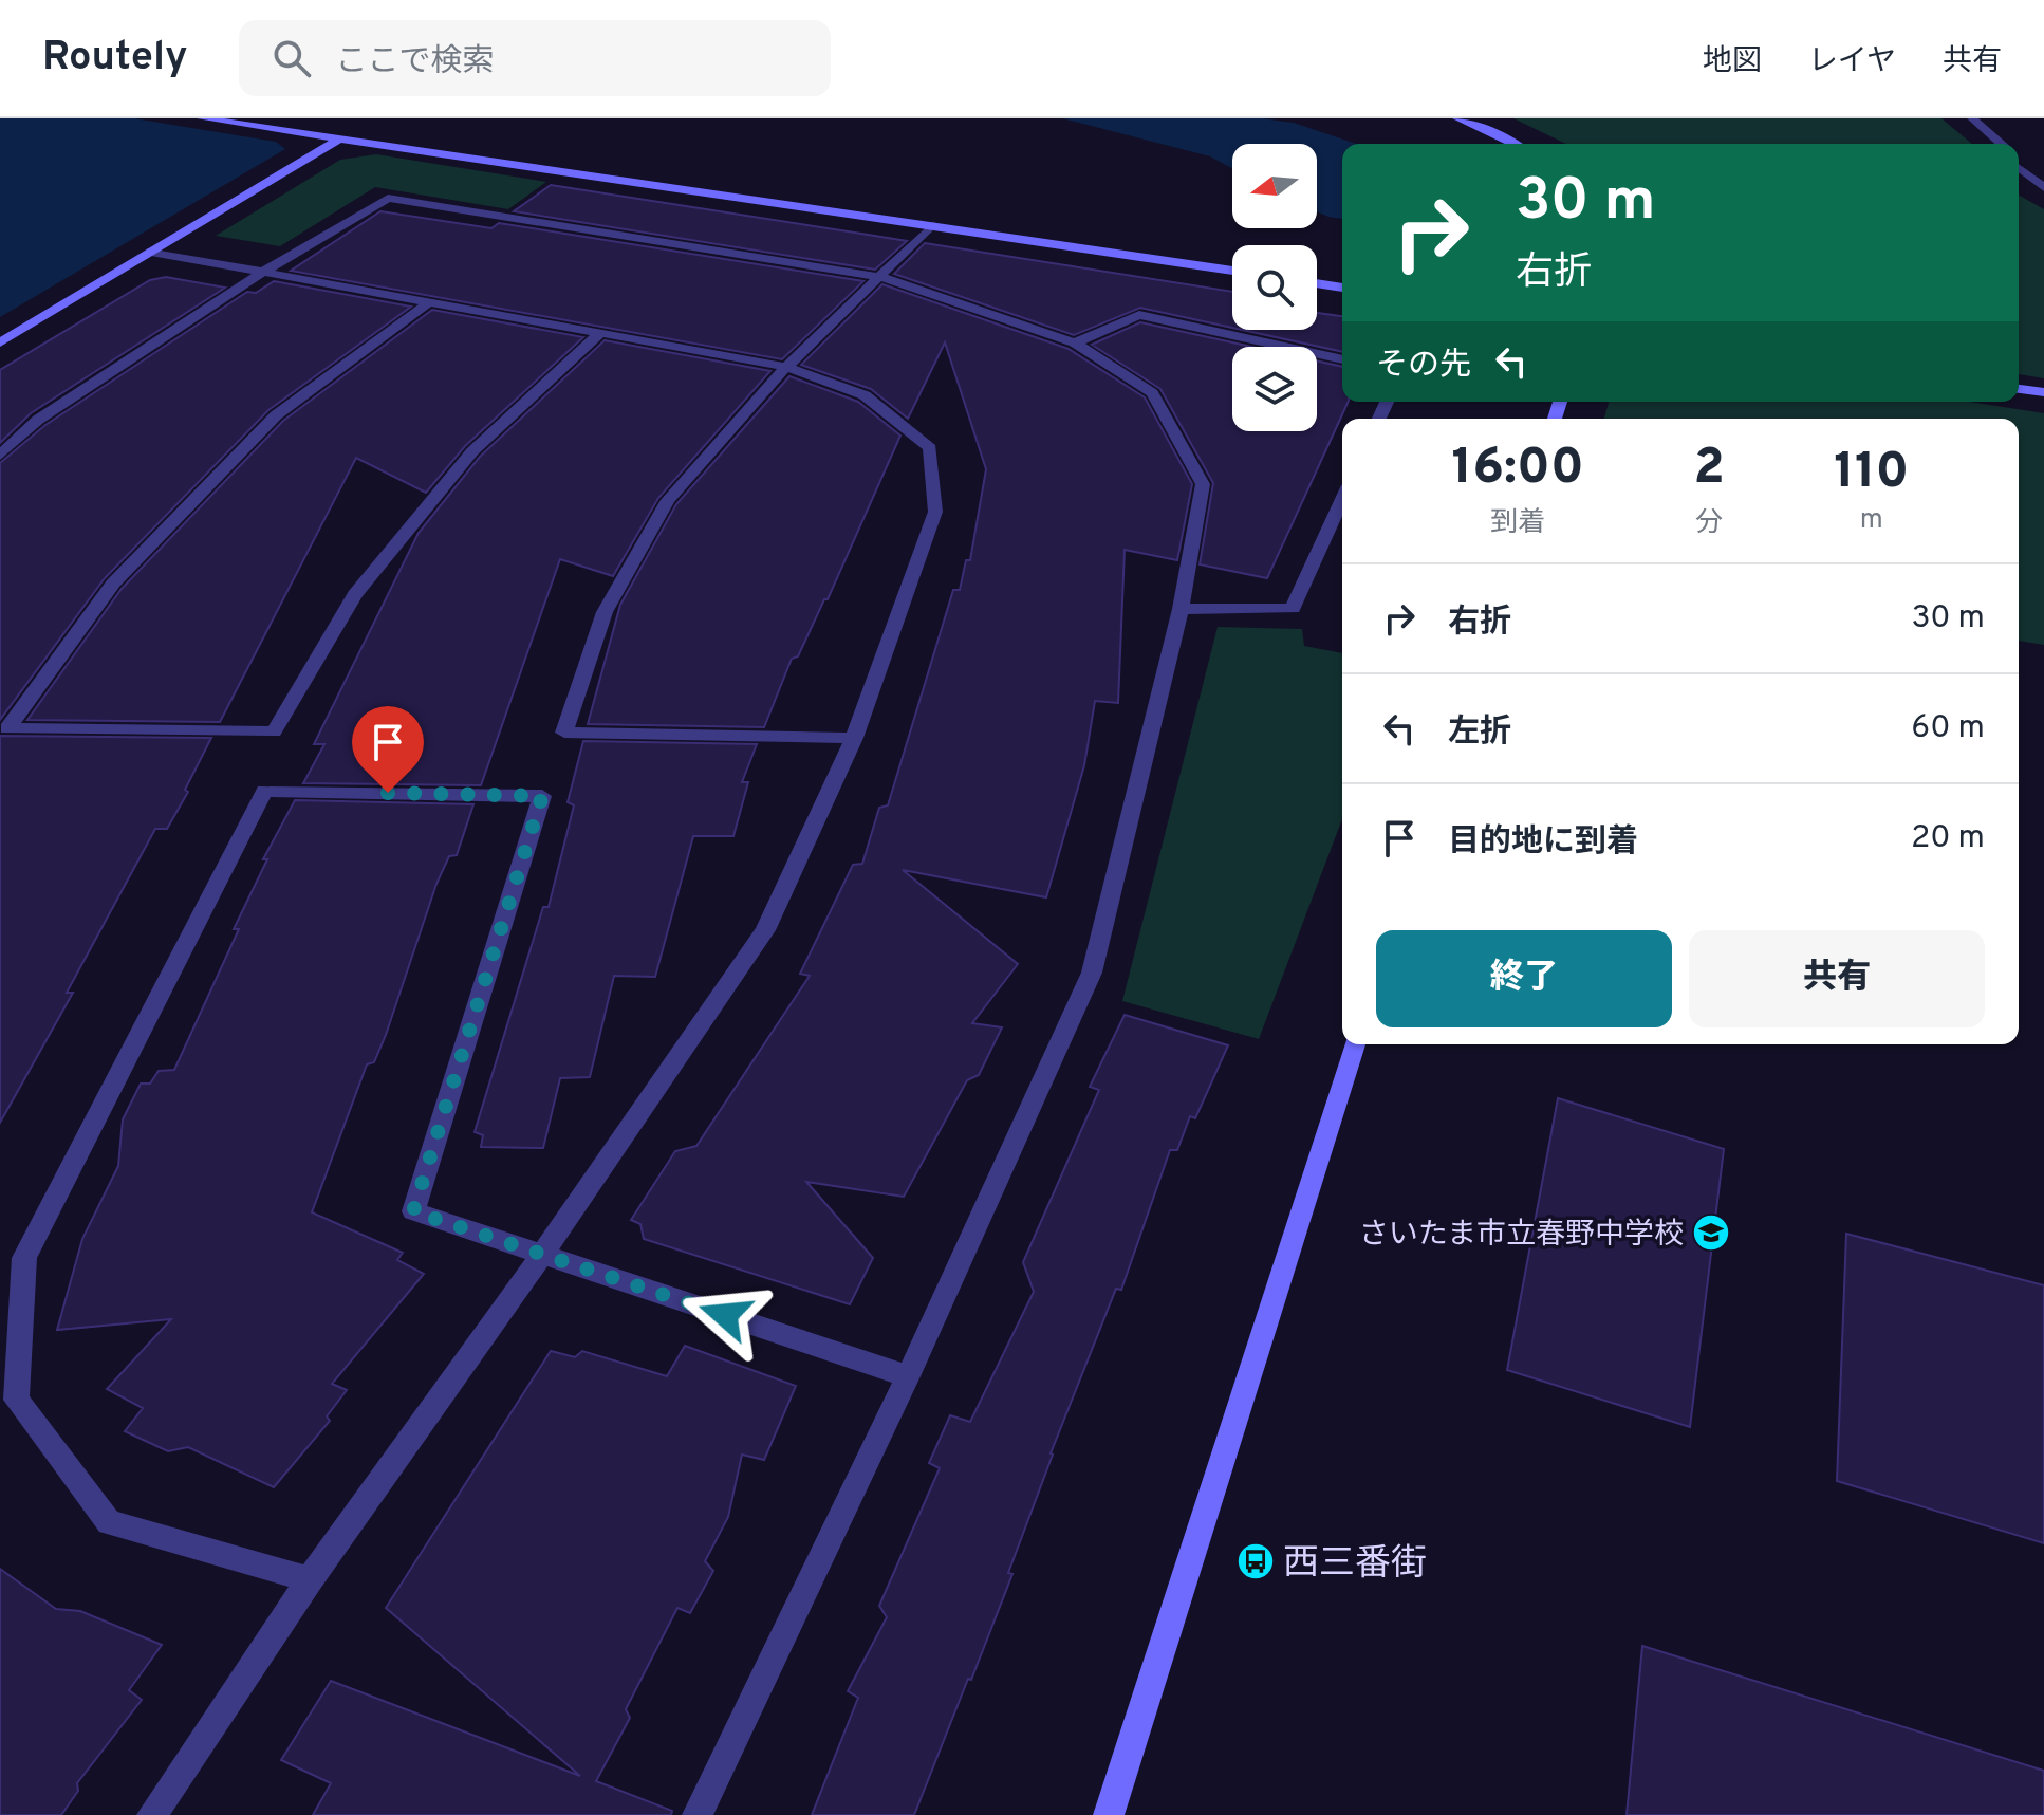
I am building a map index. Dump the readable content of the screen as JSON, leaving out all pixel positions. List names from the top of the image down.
{
  "places": {
    "school or university": ["さいたま市立春野中学校"],
    "bus stop": ["西三番街"]
  },
  "north": "left",
  "page": {
    "header": "Routely",
    "search": "ここで検索",
    "nav": ["地図", "レイヤ", "共有"],
    "turn": ["30 m", "右折"],
    "then": "その先",
    "eta": [
      "16:00",
      "到着",
      "2",
      "分",
      "110",
      "m"
    ],
    "list": [
      {
        "name": "右折",
        "value": "30 m"
      },
      {
        "name": "左折",
        "value": "60 m"
      },
      {
        "name": "目的地に到着",
        "value": "20 m"
      }
    ],
    "buttons": ["終了", "共有"]
  }
}
